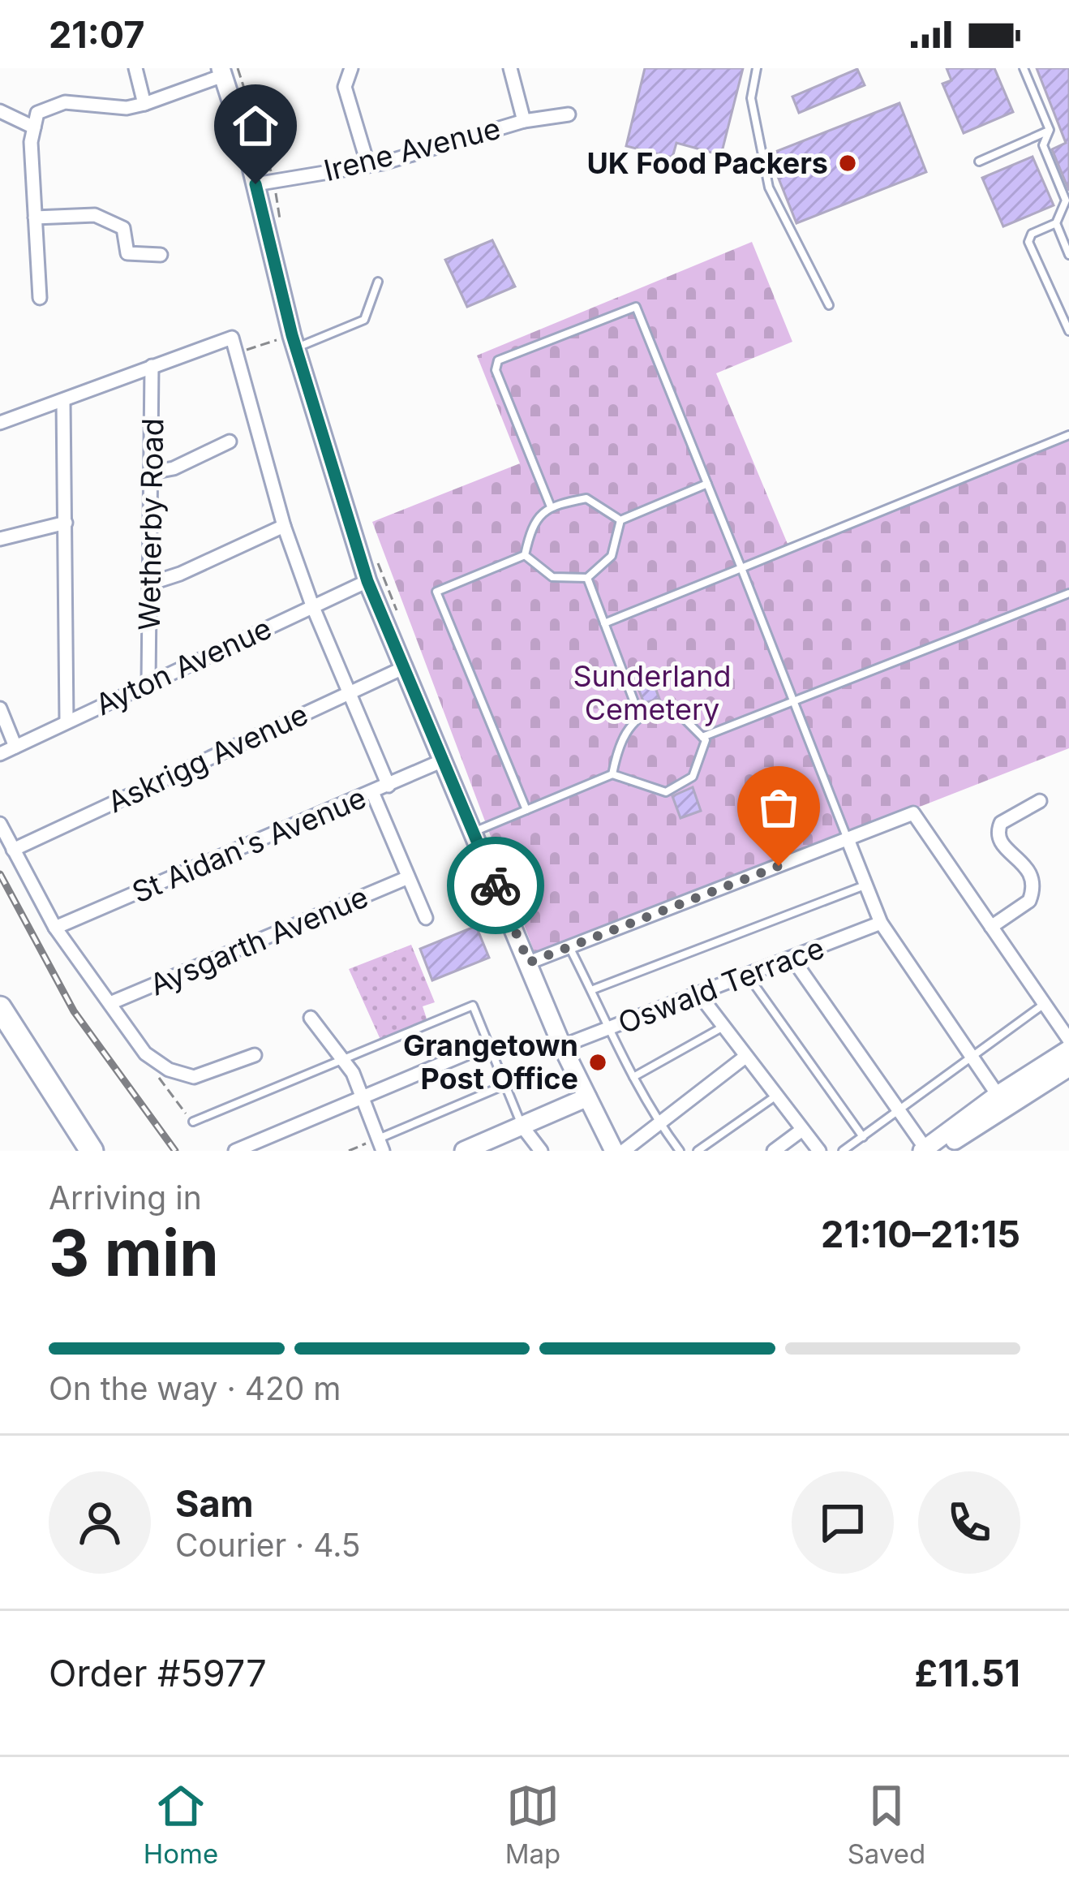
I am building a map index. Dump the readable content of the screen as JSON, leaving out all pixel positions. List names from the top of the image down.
{
  "streets": {
    "street": [
      "Irene Avenue",
      "Wetherby Road",
      "Ayton Avenue",
      "Askrigg Avenue",
      "St Aidan's Avenue",
      "Aysgarth Avenue",
      "Oswald Terrace"
    ]
  },
  "crossings": [
    ["Wetherby Road", "Ayton Avenue"]
  ],
  "parks": ["Sunderland Cemetery"],
  "places": ["UK Food Packers", "Grangetown Post Office"],
  "page": {
    "status": "21:07",
    "heading": ["3 min", "Arriving in", "21:10–21:15"],
    "panel": [
      "Sam",
      "Courier · 4.5",
      "Order #5977",
      "£11.51"
    ],
    "bar": "On the way · 420 m",
    "tabs": ["Home", "Map", "Saved"]
  }
}
